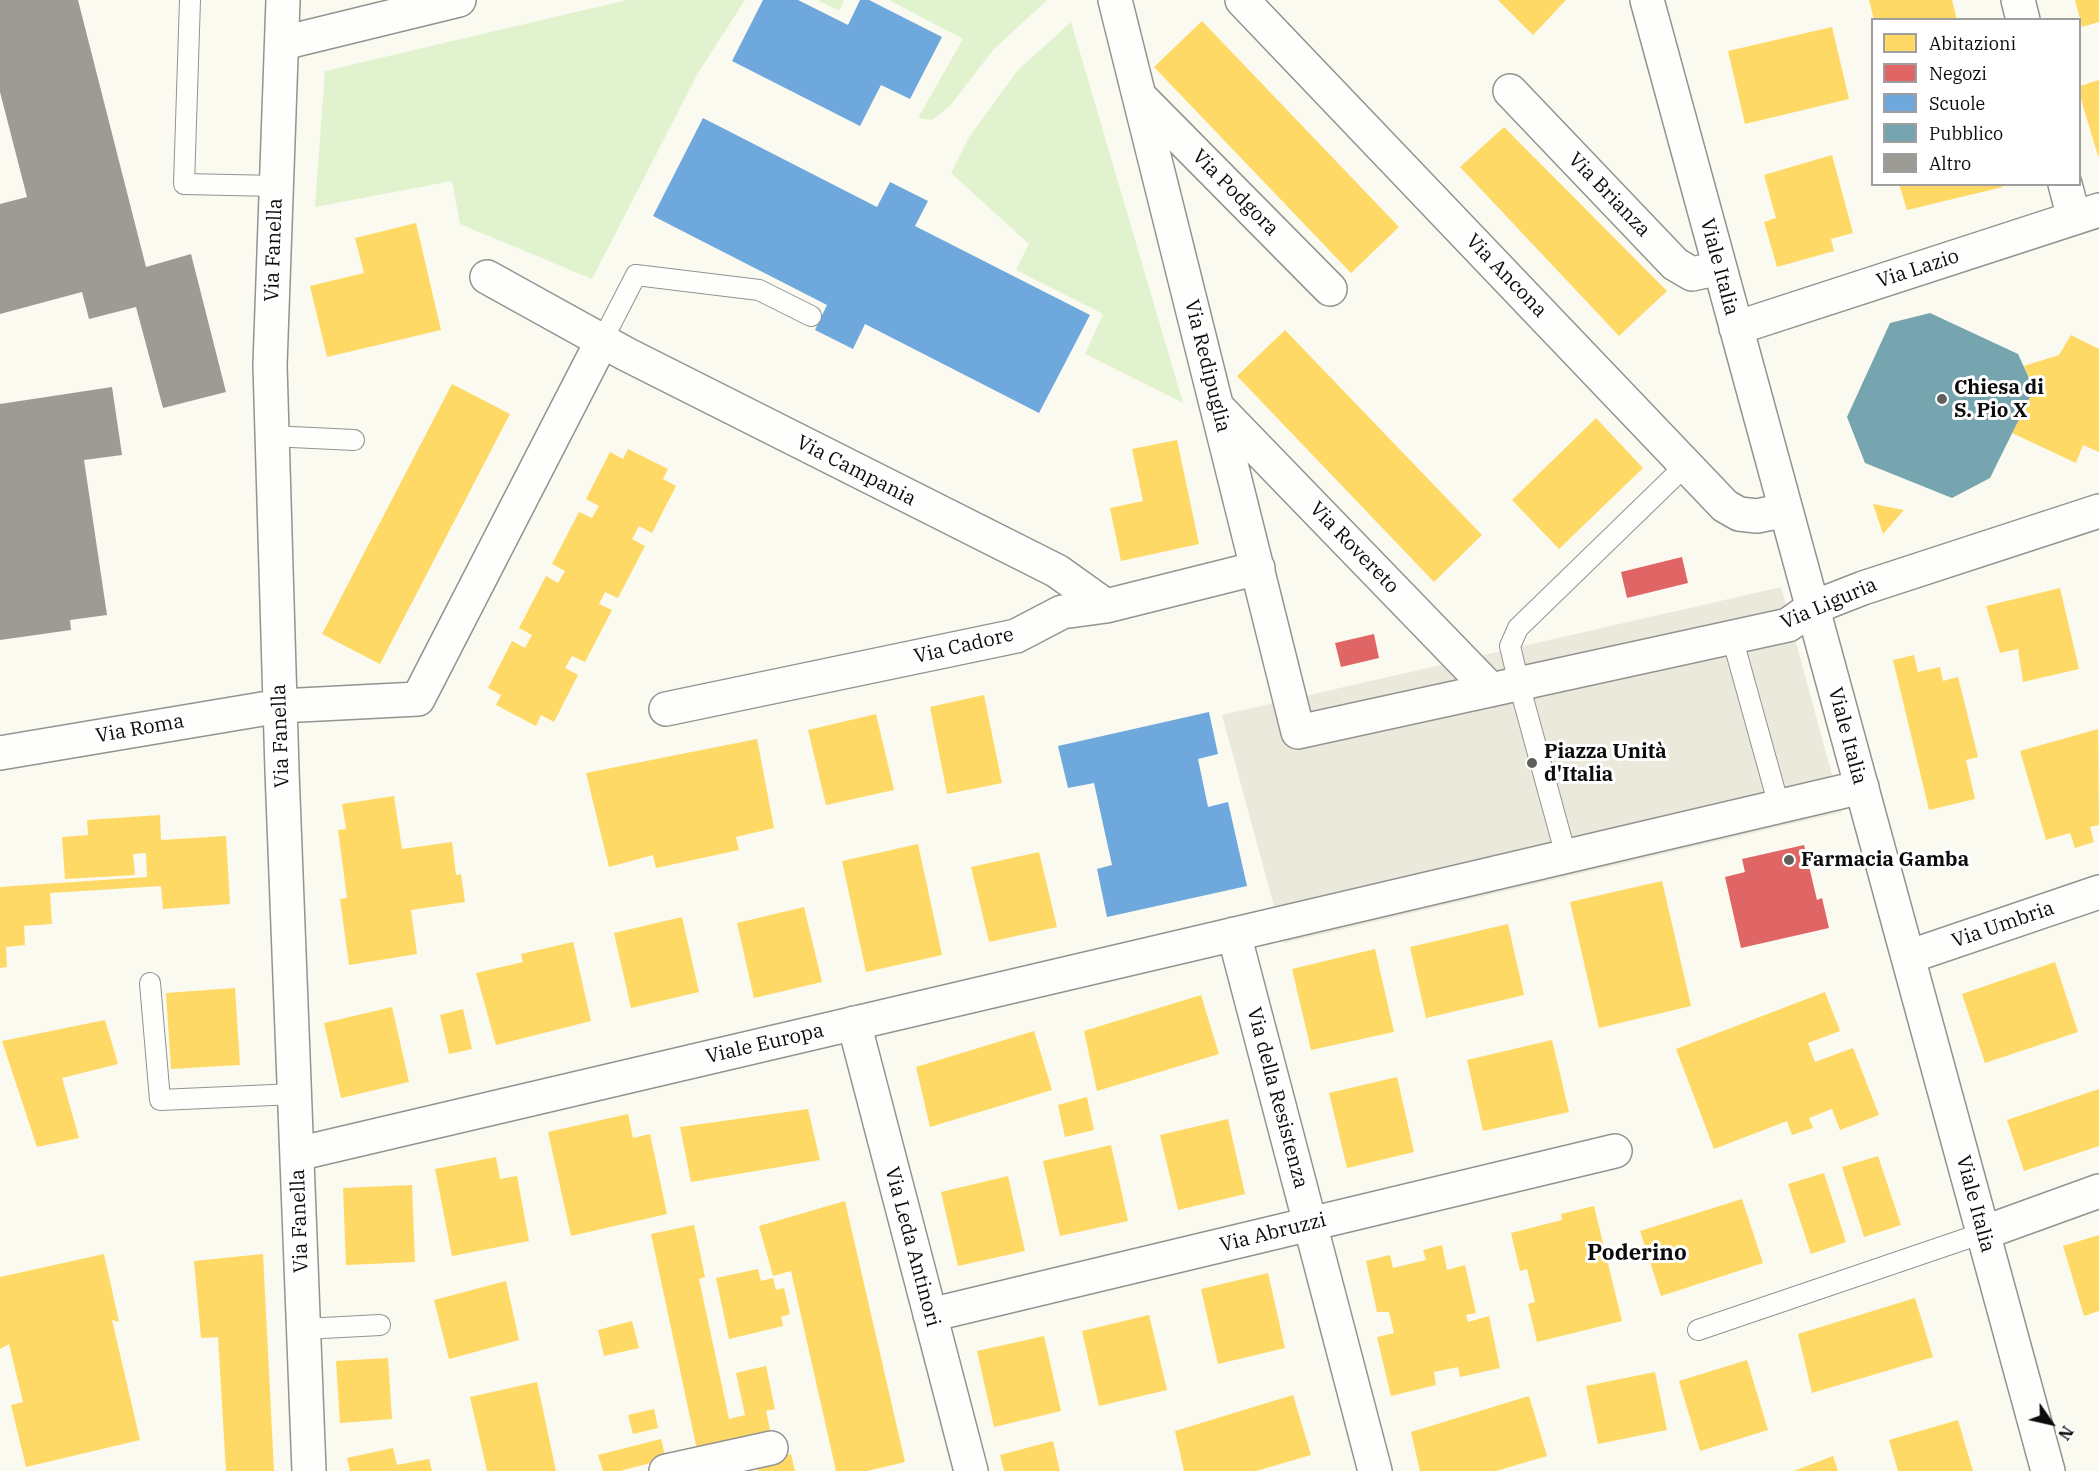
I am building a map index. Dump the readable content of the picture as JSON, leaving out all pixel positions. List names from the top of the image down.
{
  "streets": {
    "street": [
      "Via Podgora",
      "Via Brianza",
      "Via Fanella",
      "Viale Italia",
      "Via Lazio",
      "Via Ancona",
      "Via Redipuglia",
      "Via Campania",
      "Via Rovereto",
      "Via Liguria",
      "Via Cadore",
      "Via Roma",
      "Via Umbria",
      "Viale Europa",
      "Via della Resistenza",
      "Via Abruzzi",
      "Via Leda Antinori"
    ]
  },
  "crossings": [
    ["Via Podgora", "Via Redipuglia"],
    ["Via Brianza", "Viale Italia"],
    ["Via Fanella", "Via Roma"],
    ["Via Fanella", "Viale Europa"],
    ["Viale Italia", "Via Lazio"],
    ["Viale Italia", "Via Ancona"],
    ["Viale Italia", "Via Liguria"],
    ["Viale Italia", "Via Umbria"],
    ["Via Redipuglia", "Via Rovereto"],
    ["Via Redipuglia", "Via Liguria"],
    ["Via Redipuglia", "Via Cadore"],
    ["Via Campania", "Via Cadore"],
    ["Via Rovereto", "Via Liguria"],
    ["Viale Europa", "Via della Resistenza"],
    ["Viale Europa", "Via Leda Antinori"],
    ["Via della Resistenza", "Via Abruzzi"],
    ["Via Abruzzi", "Via Leda Antinori"]
  ],
  "districts": ["Poderino"],
  "places": ["Chiesa di S. Pio X", "Piazza Unità d'Italia", "Farmacia Gamba"],
  "legend": [
    "Abitazioni",
    "Negozi",
    "Scuole",
    "Pubblico",
    "Altro"
  ],
  "north": "bottom right"
}
